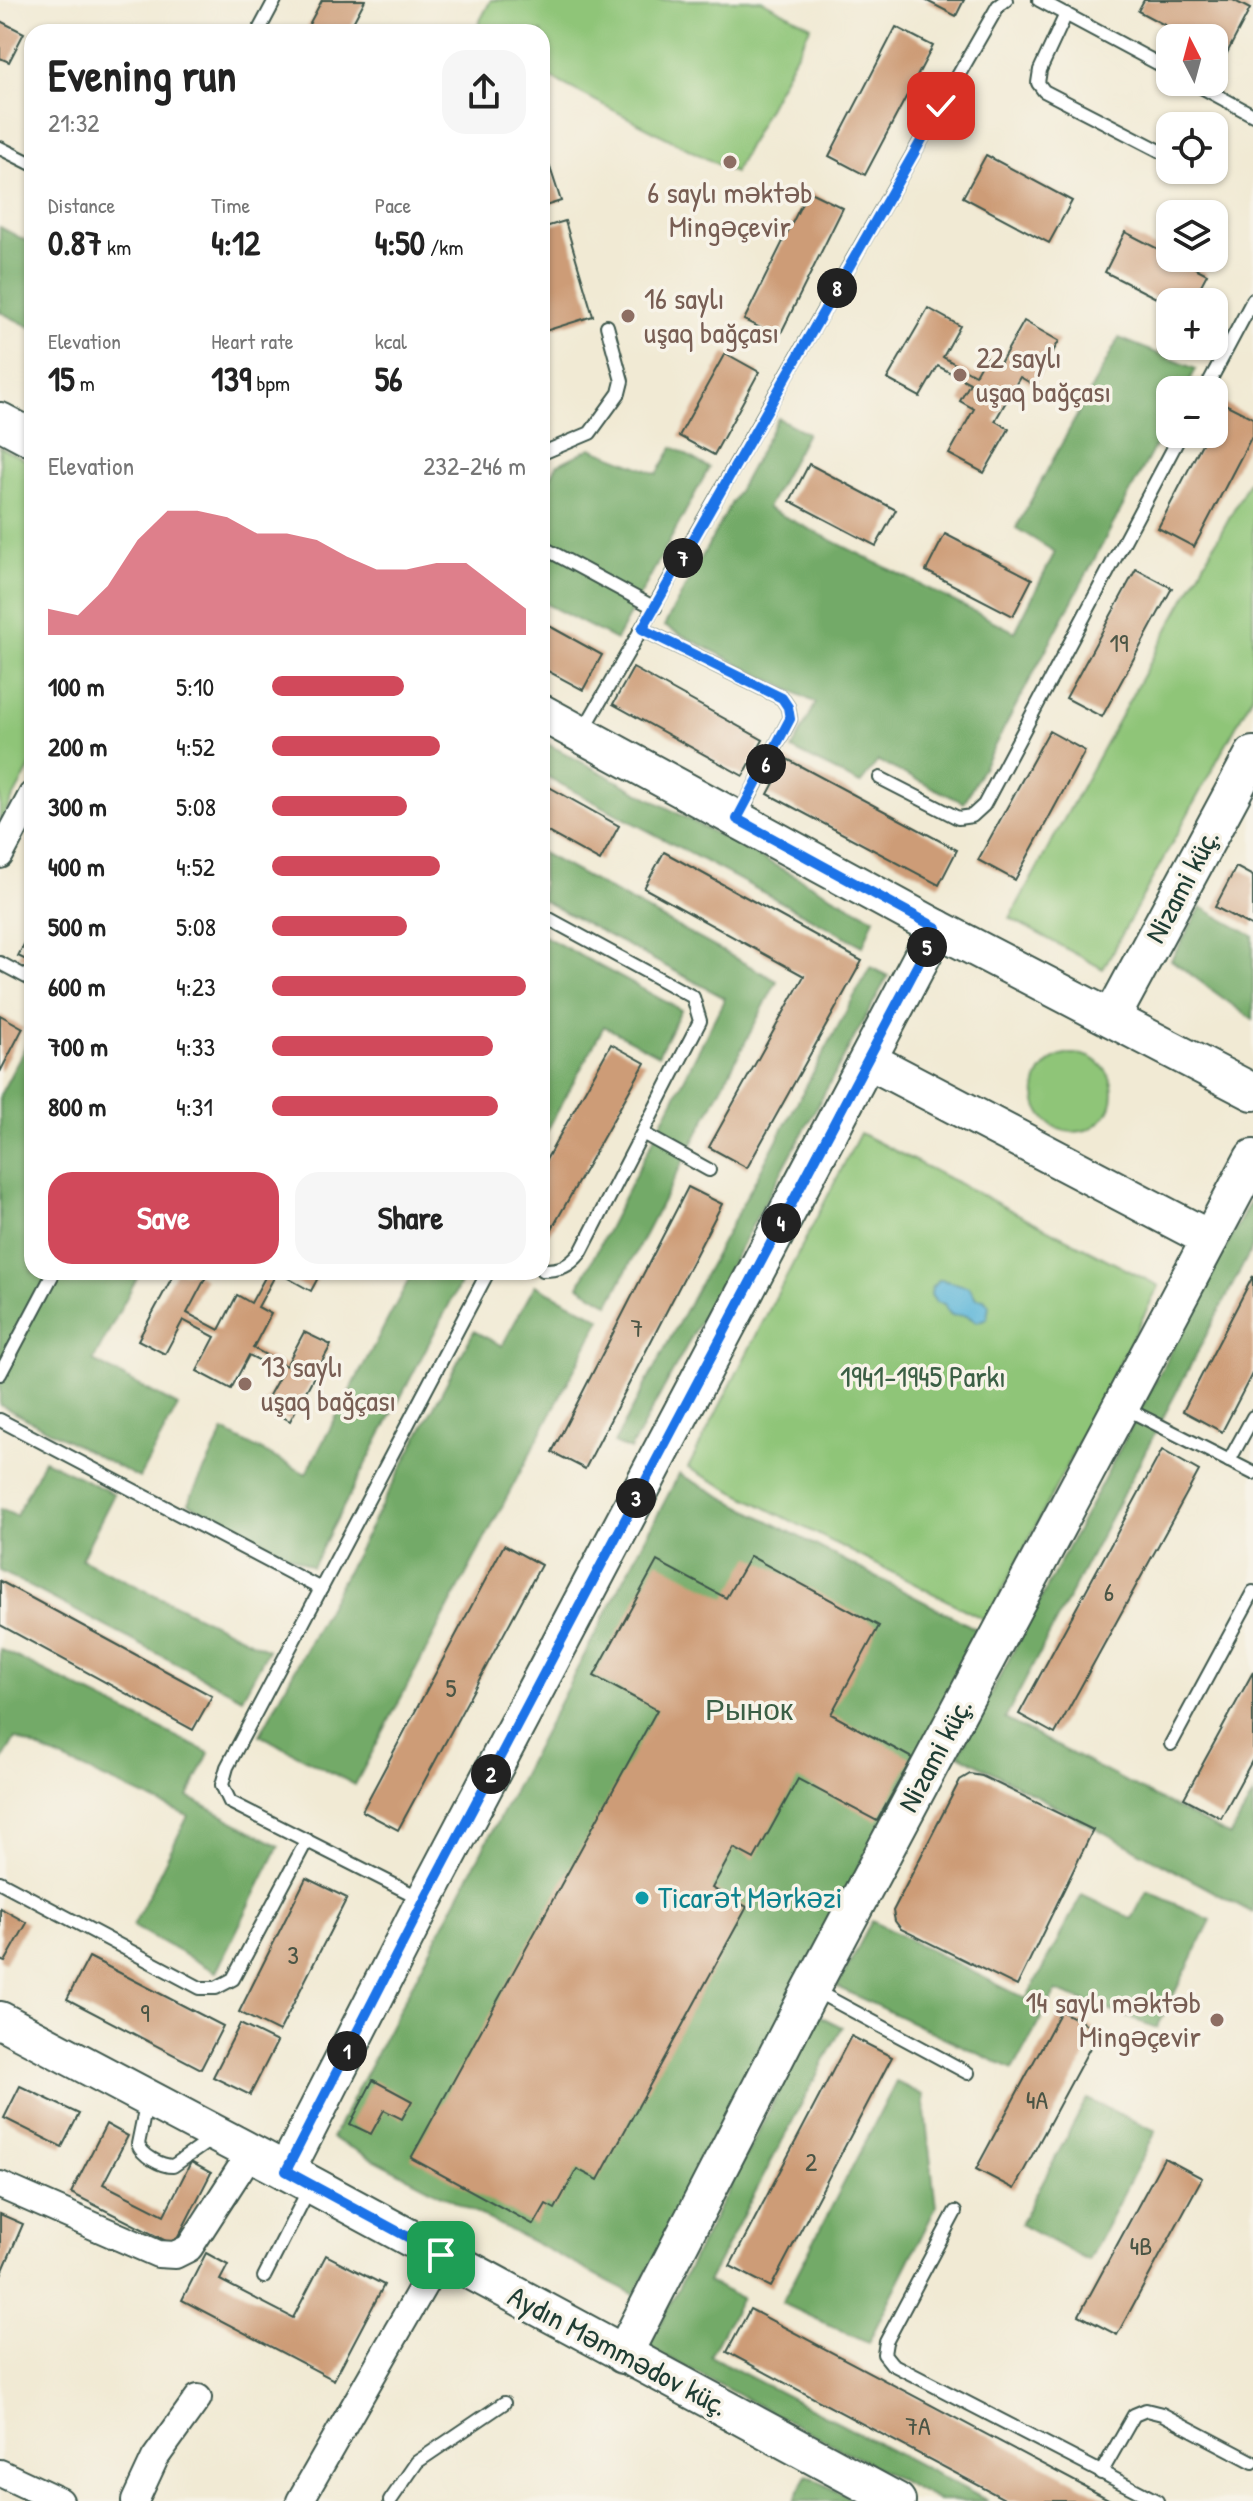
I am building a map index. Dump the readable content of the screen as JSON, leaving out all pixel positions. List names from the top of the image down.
{
  "streets": {
    "street": ["Nizami küç.", "Aydın Məmmədov küç."]
  },
  "crossings": [
    ["Nizami küç.", "Aydın Məmmədov küç."]
  ],
  "parks": ["1941-1945 Parkı", "Рынок"],
  "places": [
    "6 saylı məktəb Mingəçevir",
    "16 saylı uşaq bağçası",
    "22 saylı uşaq bağçası",
    "13 saylı uşaq bağçası",
    "Ticarət Mərkəzi",
    "14 saylı məktəb Mingəçevir"
  ],
  "house_numbers": [
    "19",
    "7",
    "6",
    "5",
    "3",
    "9",
    "4A",
    "2",
    "4B",
    "7A"
  ],
  "north": "top",
  "page": {
    "map_buttons": ["+", "−"],
    "heading": ["Evening run", "21:32"],
    "stats": [
      ["Distance", "0.87 km"],
      ["Time", "4:12"],
      ["Pace", "4:50 /km"],
      ["Elevation", "15 m"],
      ["Heart rate", "139 bpm"],
      ["kcal", "56"]
    ],
    "pins": [
      "8",
      "7",
      "6",
      "5",
      "4",
      "3",
      "2",
      "1"
    ],
    "chart": ["Elevation", "232–246 m"],
    "list": [
      {
        "name": "100 m",
        "note": "5:10"
      },
      {
        "name": "200 m",
        "note": "4:52"
      },
      {
        "name": "300 m",
        "note": "5:08"
      },
      {
        "name": "400 m",
        "note": "4:52"
      },
      {
        "name": "500 m",
        "note": "5:08"
      },
      {
        "name": "600 m",
        "note": "4:23"
      },
      {
        "name": "700 m",
        "note": "4:33"
      },
      {
        "name": "800 m",
        "note": "4:31"
      }
    ],
    "buttons": ["Save", "Share"]
  }
}
